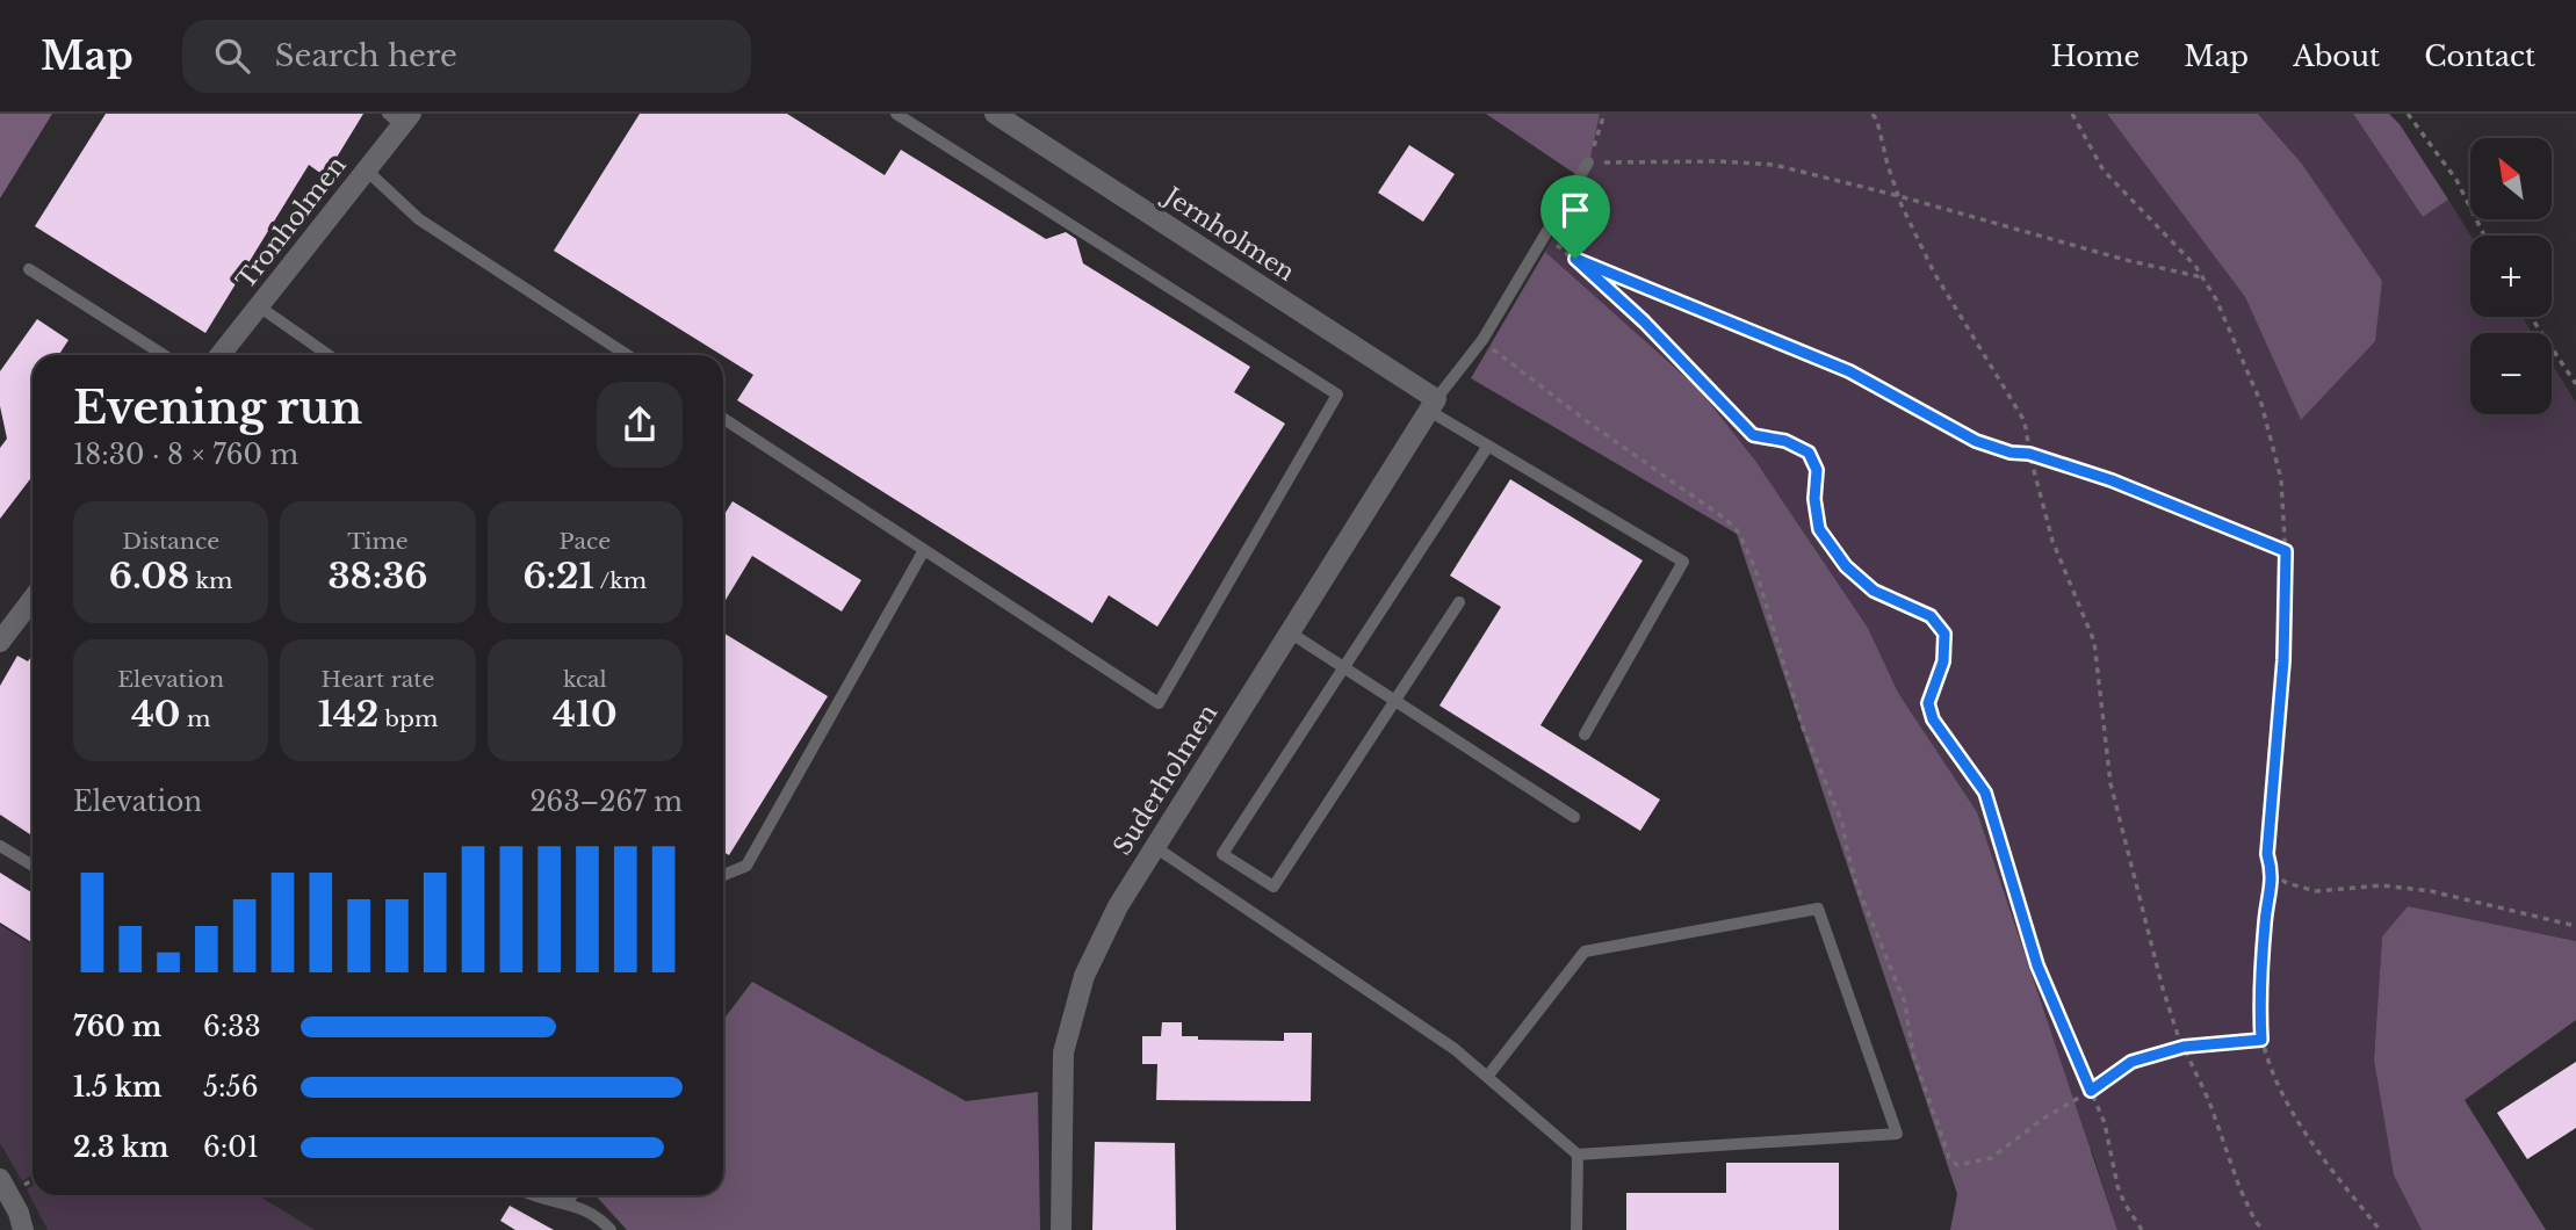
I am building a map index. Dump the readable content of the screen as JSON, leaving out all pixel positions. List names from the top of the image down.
{
  "streets": {
    "street": ["Tronholmen", "Jernholmen", "Suderholmen"]
  },
  "crossings": [
    ["Jernholmen", "Suderholmen"]
  ],
  "north": "top left",
  "page": {
    "header": "Map",
    "search": "Search here",
    "nav": [
      "Home",
      "Map",
      "About",
      "Contact"
    ],
    "map_buttons": ["+", "−"],
    "heading": ["Evening run", "18:30 · 8 × 760 m"],
    "stats": [
      ["Distance", "6.08 km"],
      ["Time", "38:36"],
      ["Pace", "6:21 /km"],
      ["Elevation", "40 m"],
      ["Heart rate", "142 bpm"],
      ["kcal", "410"]
    ],
    "chart": ["Elevation", "263–267 m"],
    "list": [
      {
        "name": "760 m",
        "note": "6:33"
      },
      {
        "name": "1.5 km",
        "note": "5:56"
      },
      {
        "name": "2.3 km",
        "note": "6:01"
      }
    ]
  }
}
